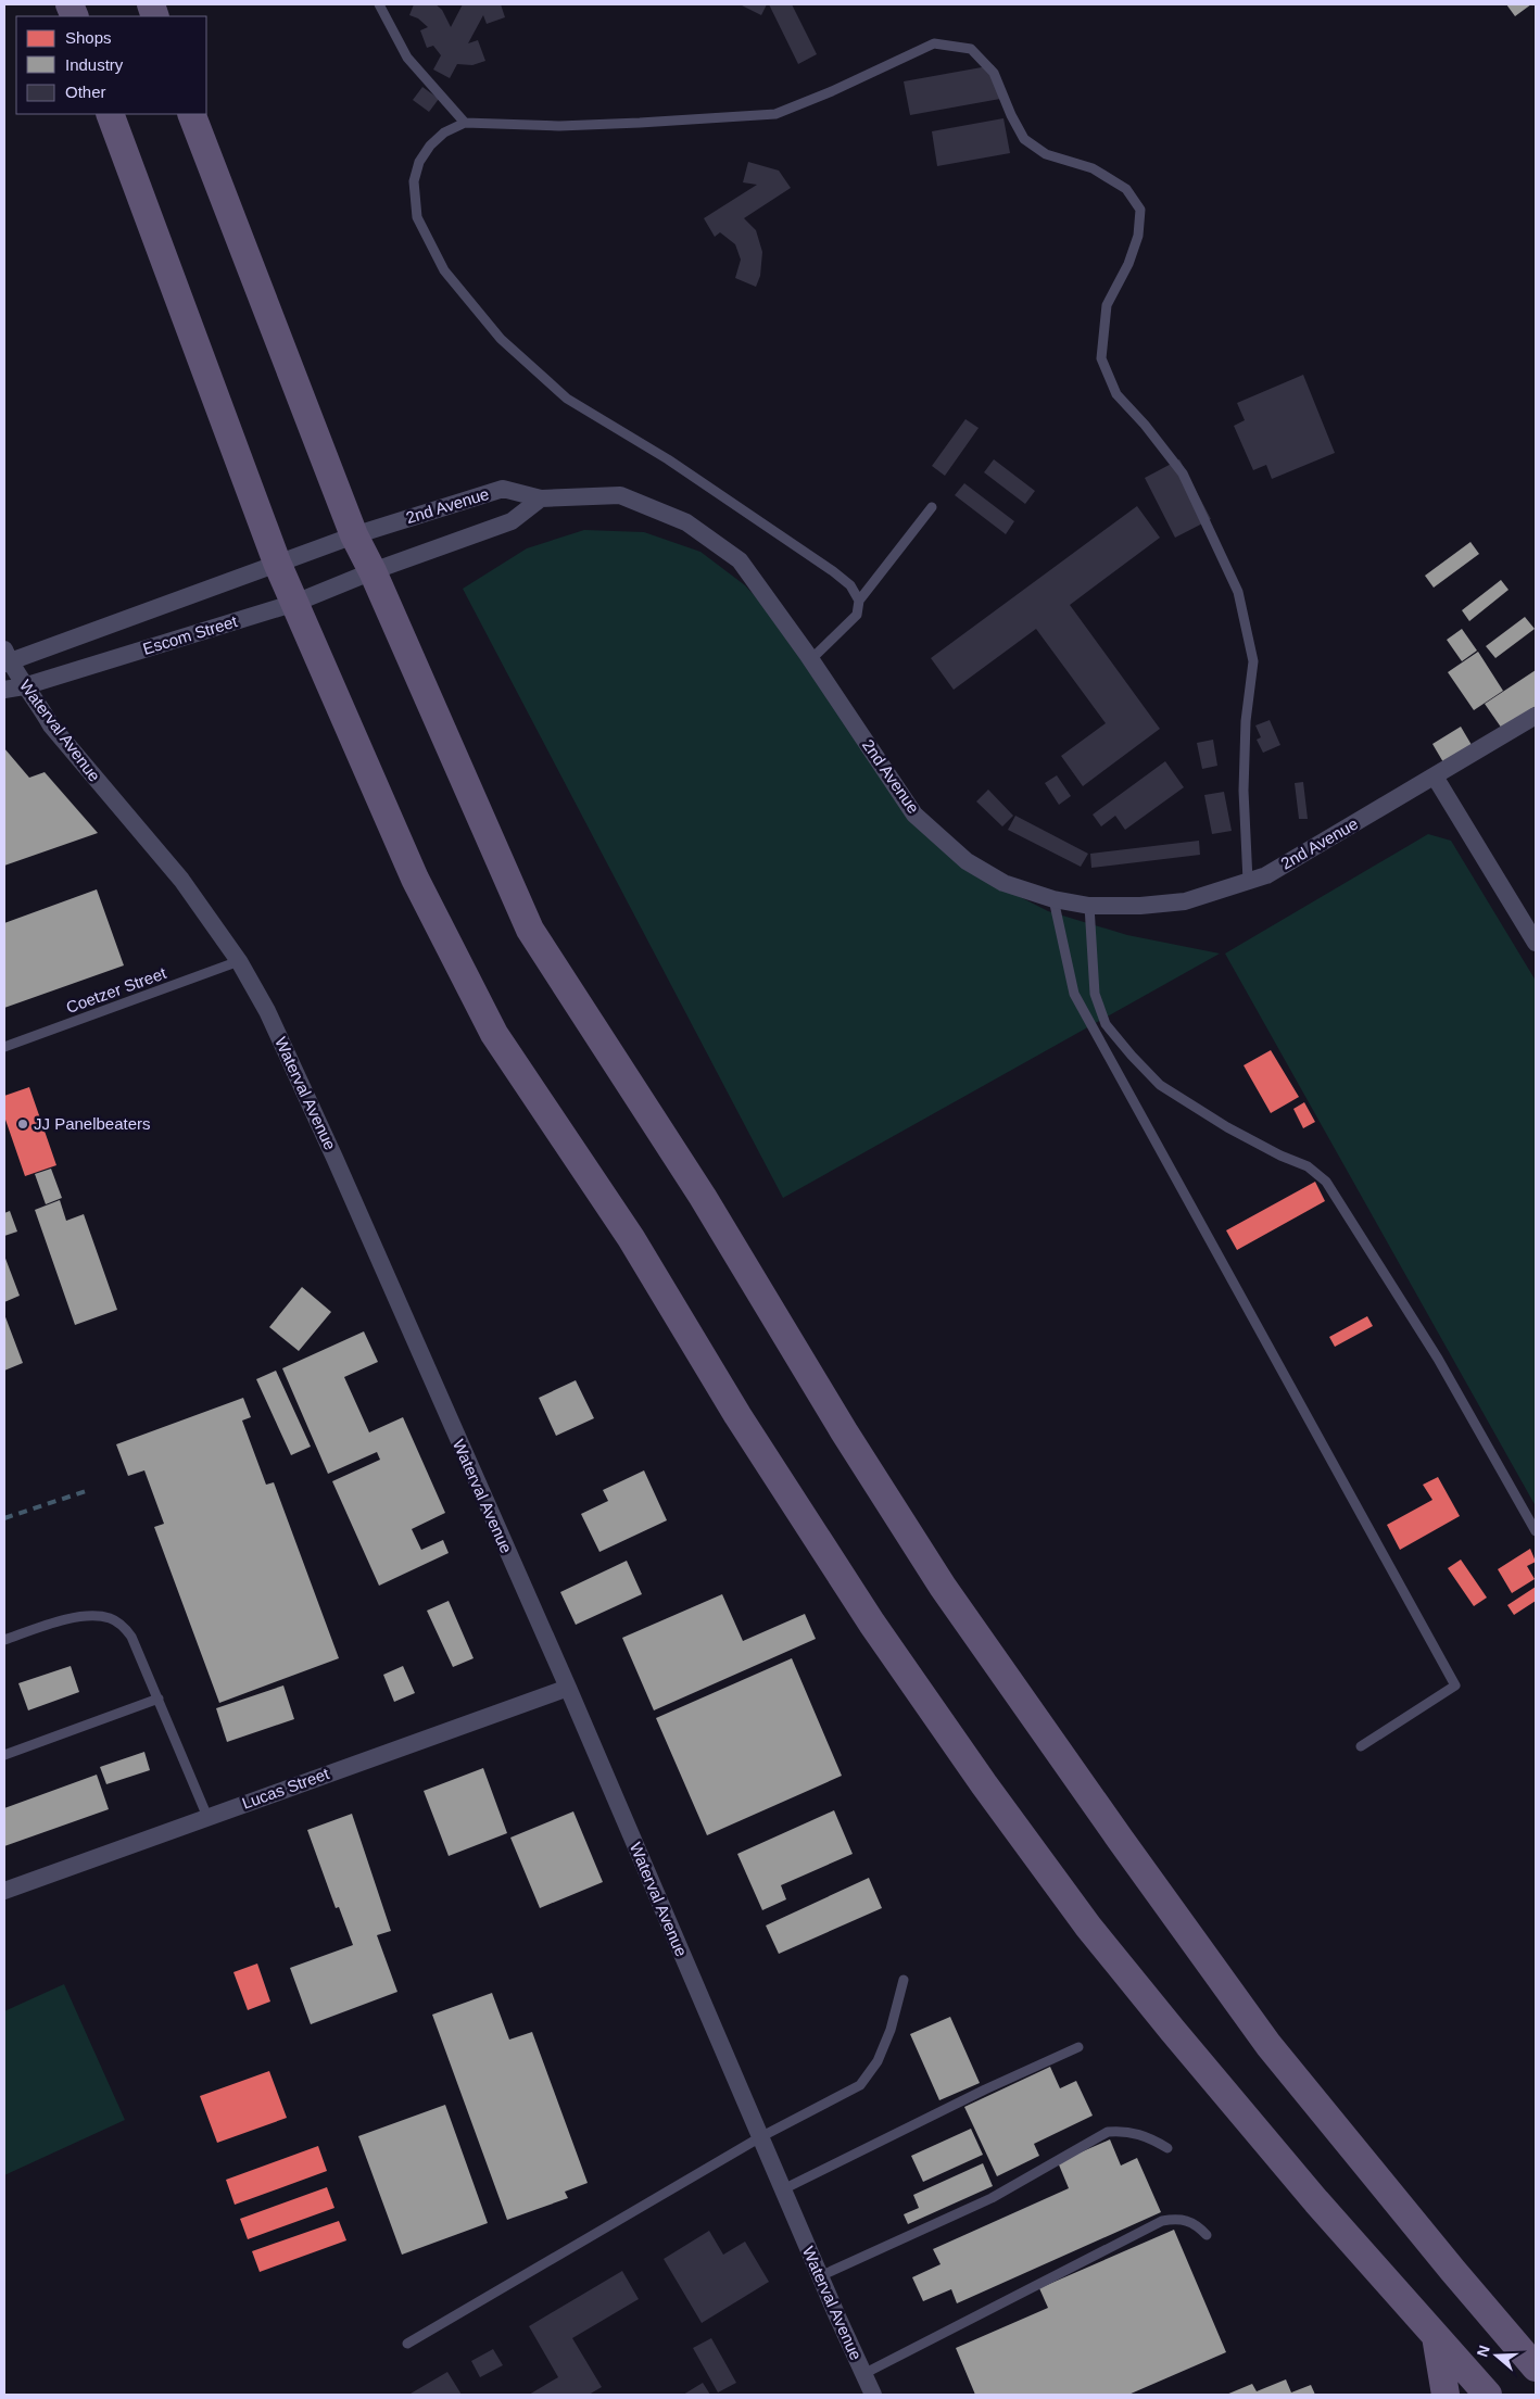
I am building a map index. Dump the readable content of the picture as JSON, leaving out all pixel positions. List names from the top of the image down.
{
  "streets": {
    "street": [
      "2nd Avenue",
      "Escom Street",
      "Waterval Avenue",
      "Lucas Street"
    ],
    "lane": ["Coetzer Street"]
  },
  "crossings": [
    ["2nd Avenue", "Escom Street"],
    ["Escom Street", "Waterval Avenue"],
    ["Waterval Avenue", "Coetzer Street"],
    ["Waterval Avenue", "Lucas Street"]
  ],
  "places": ["JJ Panelbeaters"],
  "legend": ["Shops", "Industry", "Other"],
  "north": "left"
}
